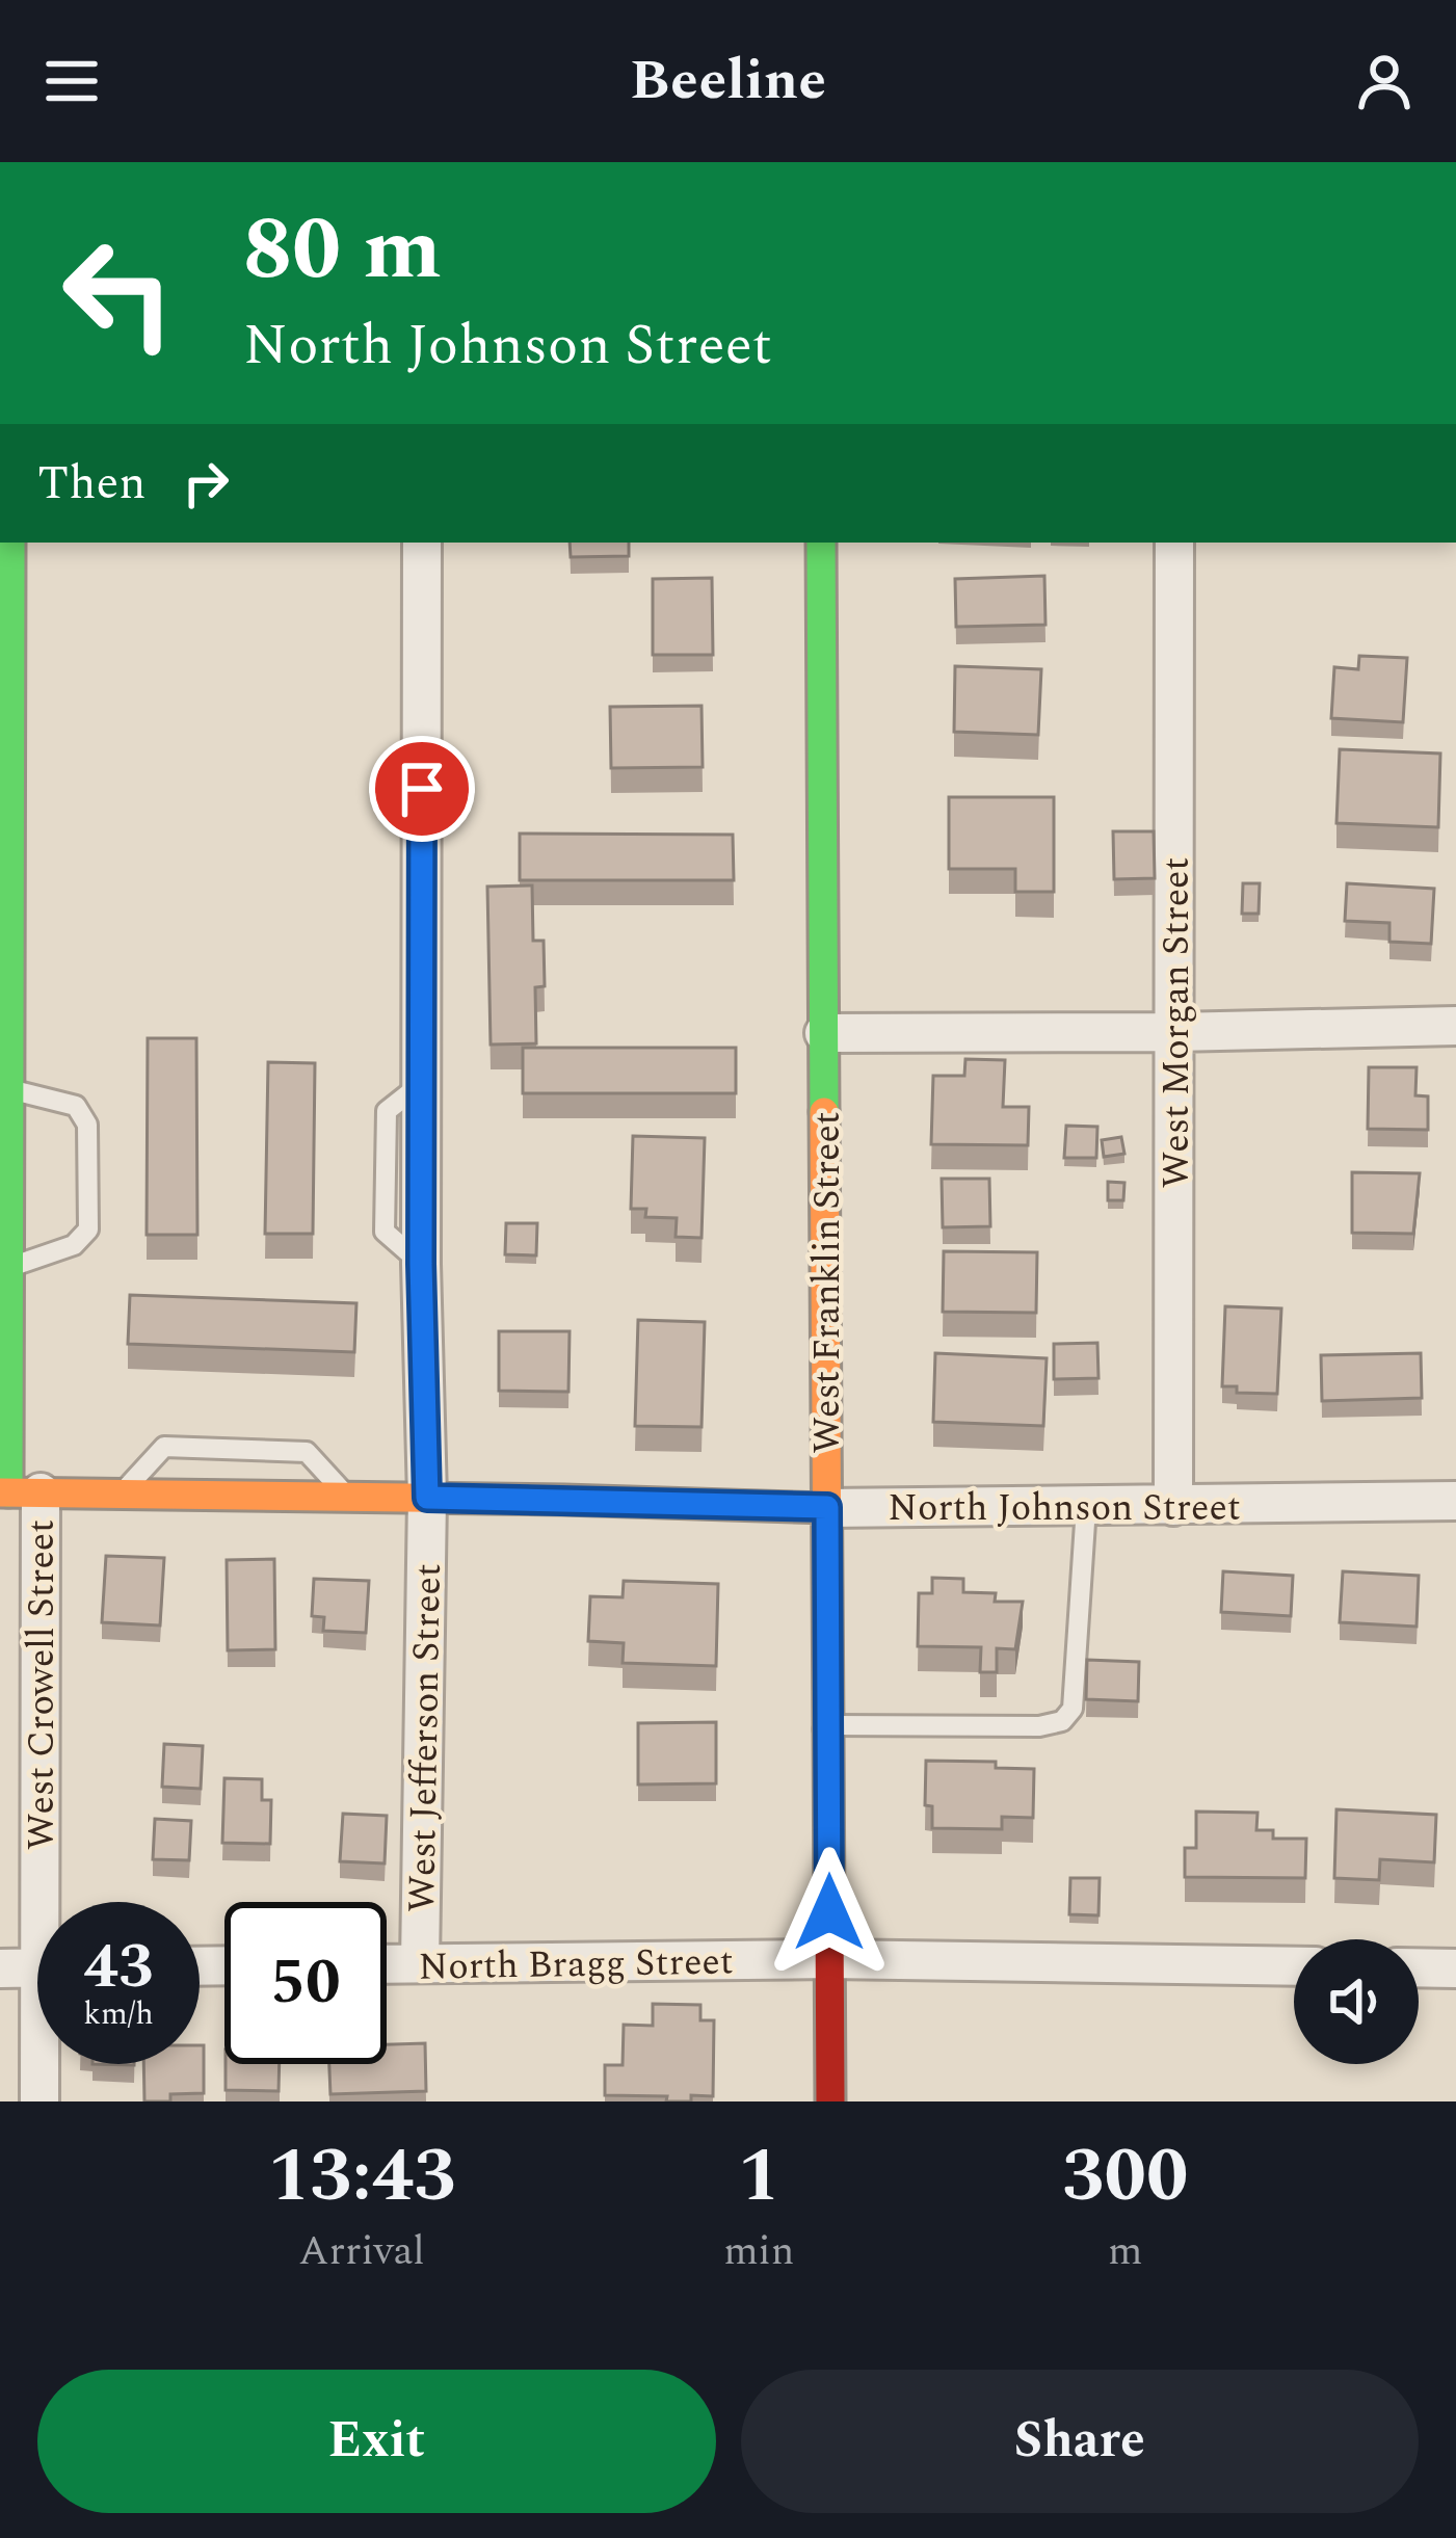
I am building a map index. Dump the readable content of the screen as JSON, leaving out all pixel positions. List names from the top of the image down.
{
  "streets": {
    "main road": ["West Franklin Street", "North Johnson Street", "West Crowell Street"],
    "street": ["West Morgan Street", "West Jefferson Street", "North Bragg Street"]
  },
  "crossings": [
    ["West Morgan Street", "North Johnson Street"],
    ["West Franklin Street", "North Johnson Street"],
    ["West Franklin Street", "North Bragg Street"],
    ["North Johnson Street", "West Crowell Street"],
    ["North Johnson Street", "West Jefferson Street"],
    ["West Jefferson Street", "North Bragg Street"]
  ],
  "page": {
    "header": "Beeline",
    "turn": ["80 m", "North Johnson Street"],
    "then": "Then",
    "speed": "43 km/h",
    "limit": "50",
    "eta": [
      "13:43",
      "Arrival",
      "1",
      "min",
      "300",
      "m"
    ],
    "buttons": ["Exit", "Share"]
  }
}
